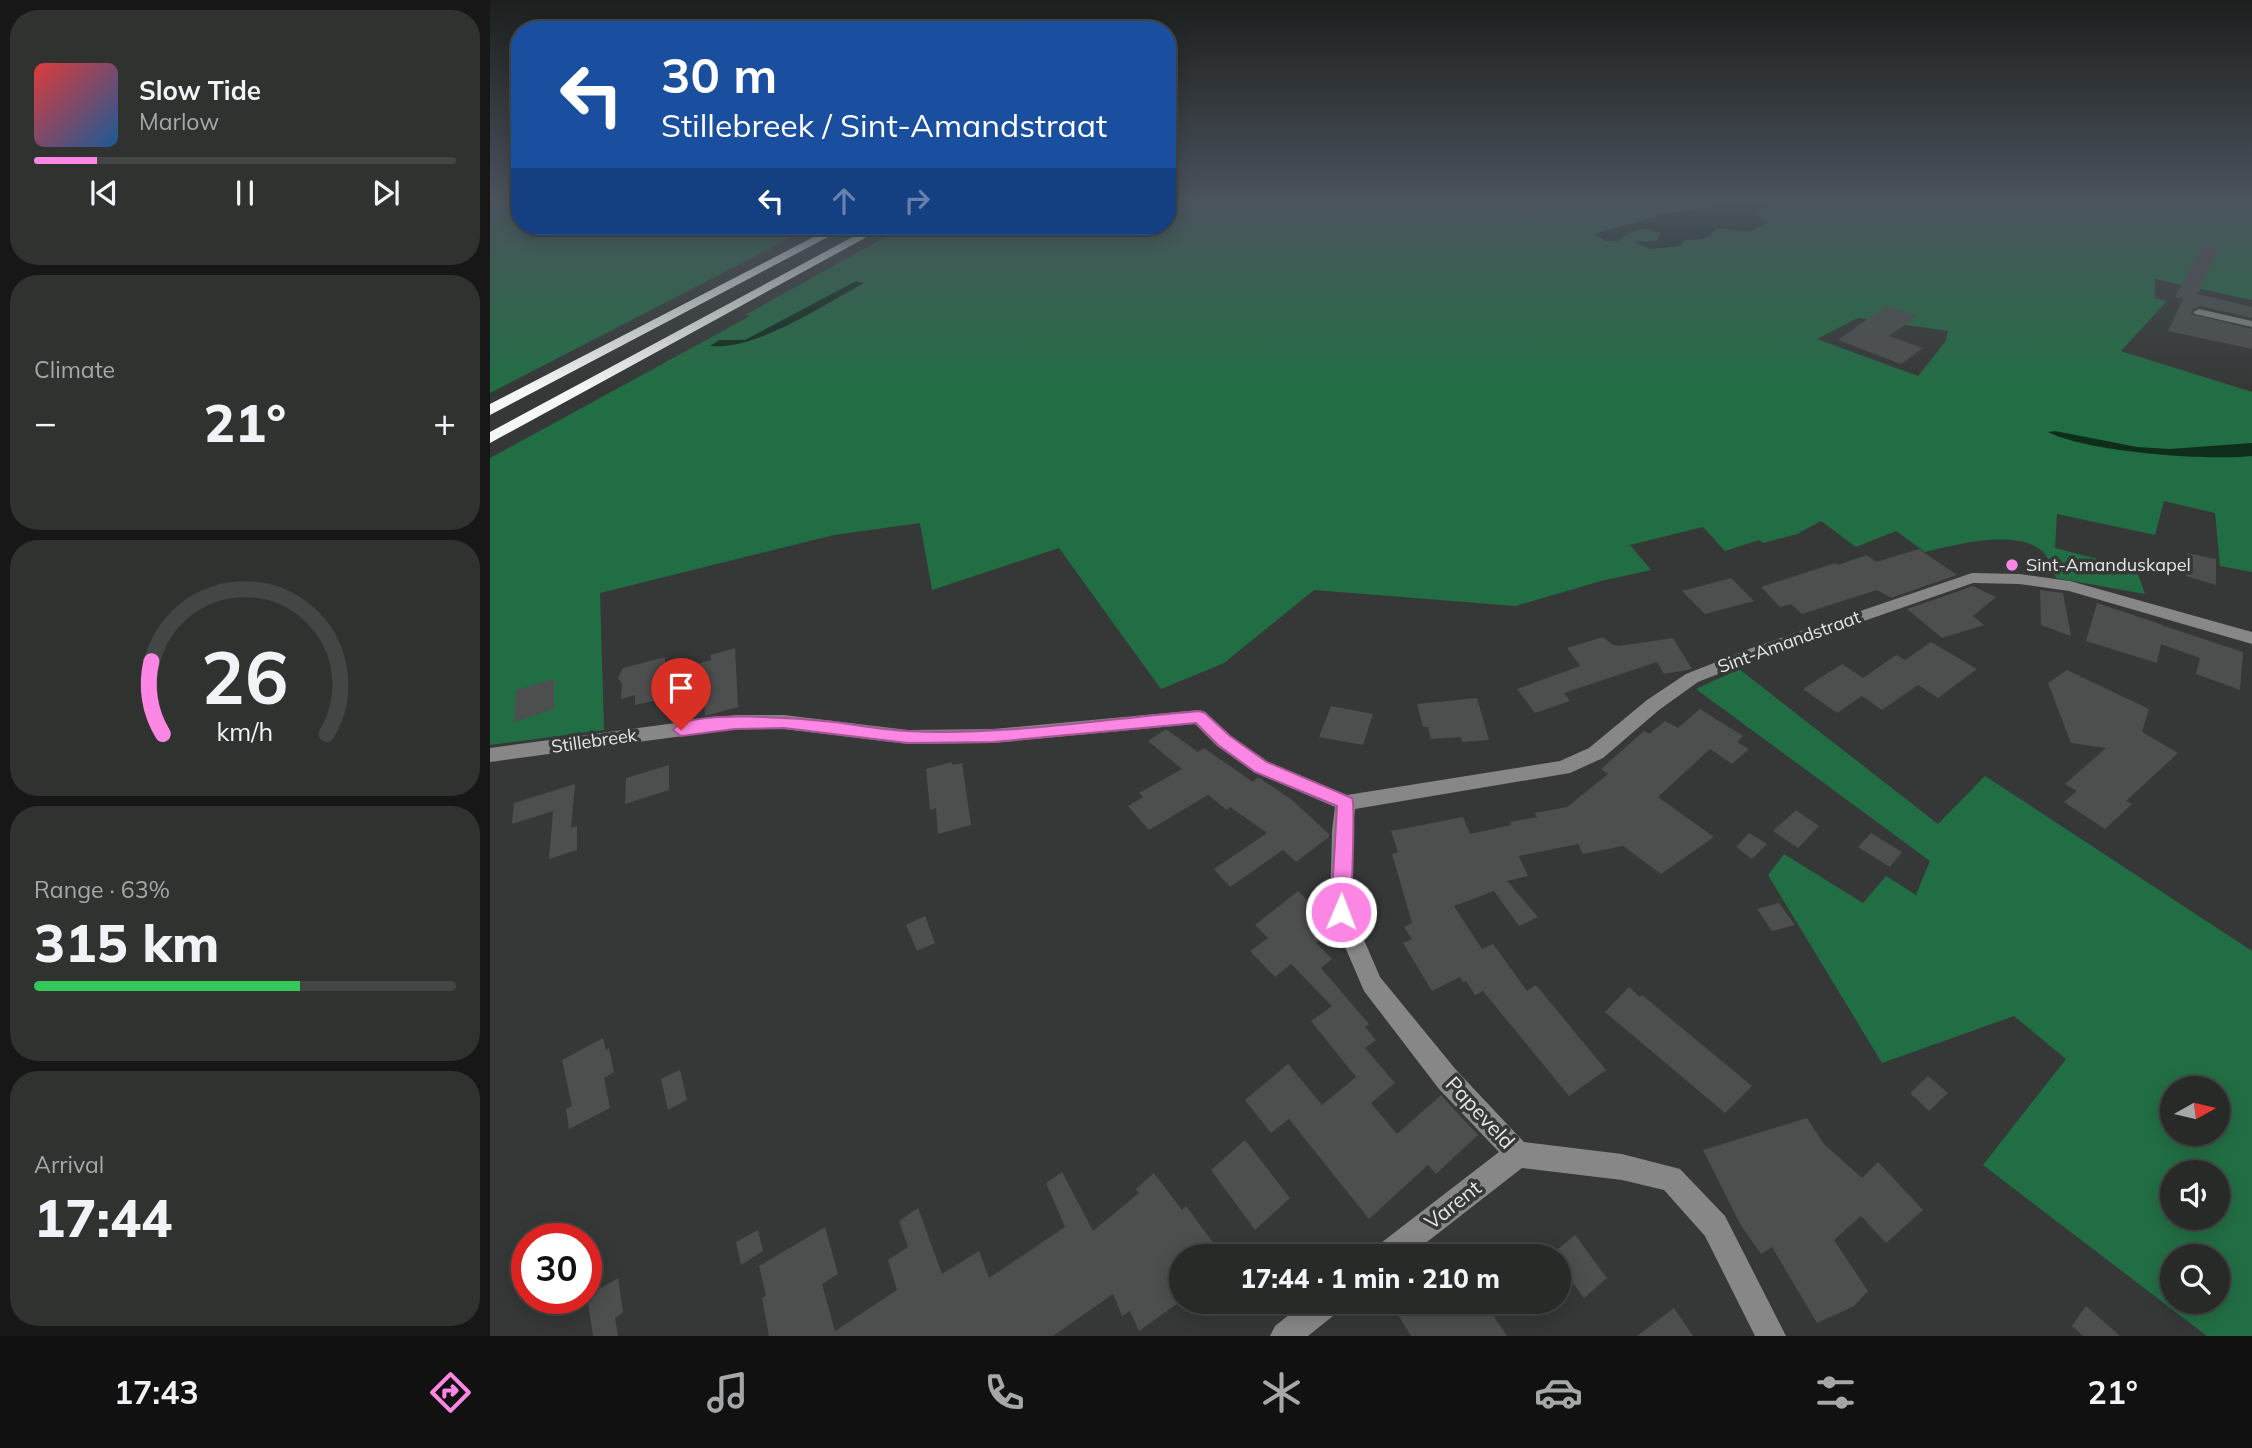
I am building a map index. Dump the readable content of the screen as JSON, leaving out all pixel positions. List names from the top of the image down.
{
  "streets": {
    "street": [
      "Sint-Amandstraat",
      "Stillebreek",
      "Papeveld",
      "Varent"
    ]
  },
  "crossings": [
    ["Sint-Amandstraat", "Stillebreek"],
    ["Sint-Amandstraat", "Papeveld"],
    ["Stillebreek", "Papeveld"],
    ["Papeveld", "Varent"]
  ],
  "places": ["Sint-Amanduskapel"],
  "north": "right",
  "page": {
    "turn": ["30 m", "Stillebreek / Sint-Amandstraat"],
    "song": ["Slow Tide", "Marlow"],
    "tile": [
      "Climate",
      ["Range · 63%", "315 km"],
      ["Arrival", "17:44"]
    ],
    "heat": ["−", "21°", "+"],
    "limit": "30",
    "trip": "17:44 · 1 min · 210 m",
    "tabs": ["17:43", "21°"],
    "gauge": ["26", "km/h"]
  }
}
